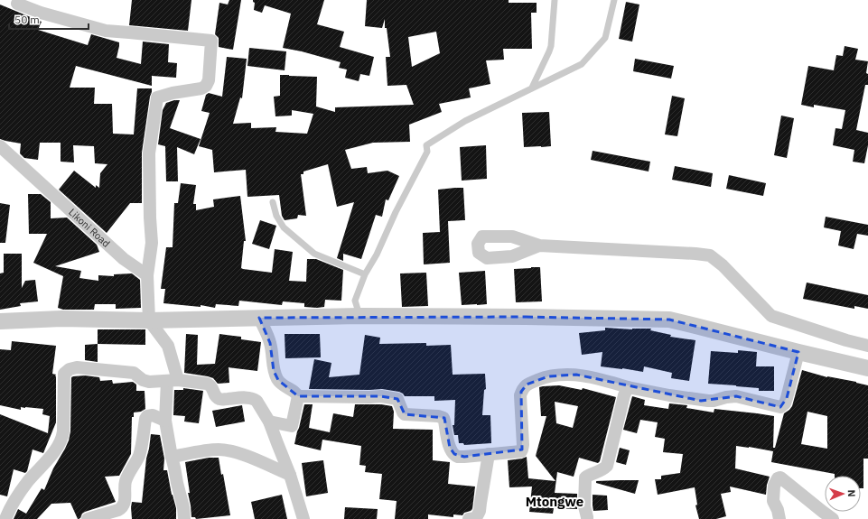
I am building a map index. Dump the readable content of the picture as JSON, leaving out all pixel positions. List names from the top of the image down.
{
  "streets": {
    "street": ["Likoni Road"]
  },
  "districts": ["Mtongwe"],
  "scale_bar": "50 m",
  "north": "right"
}
